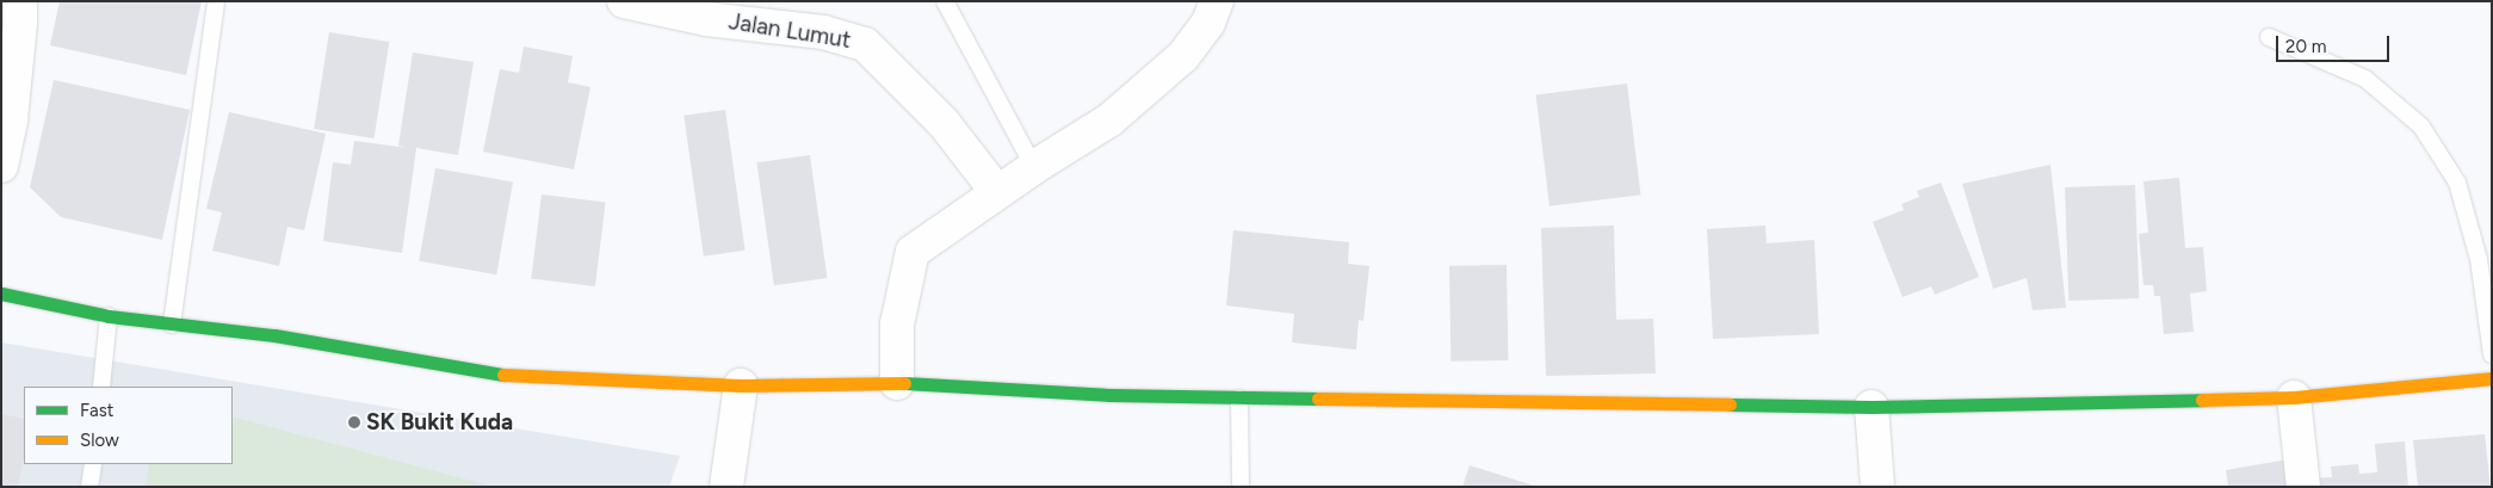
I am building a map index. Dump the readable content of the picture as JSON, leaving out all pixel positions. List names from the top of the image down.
{
  "streets": {
    "street": ["Jalan Lumut"]
  },
  "places": ["SK Bukit Kuda"],
  "legend": ["Fast", "Slow"],
  "scale_bar": "20 m"
}
